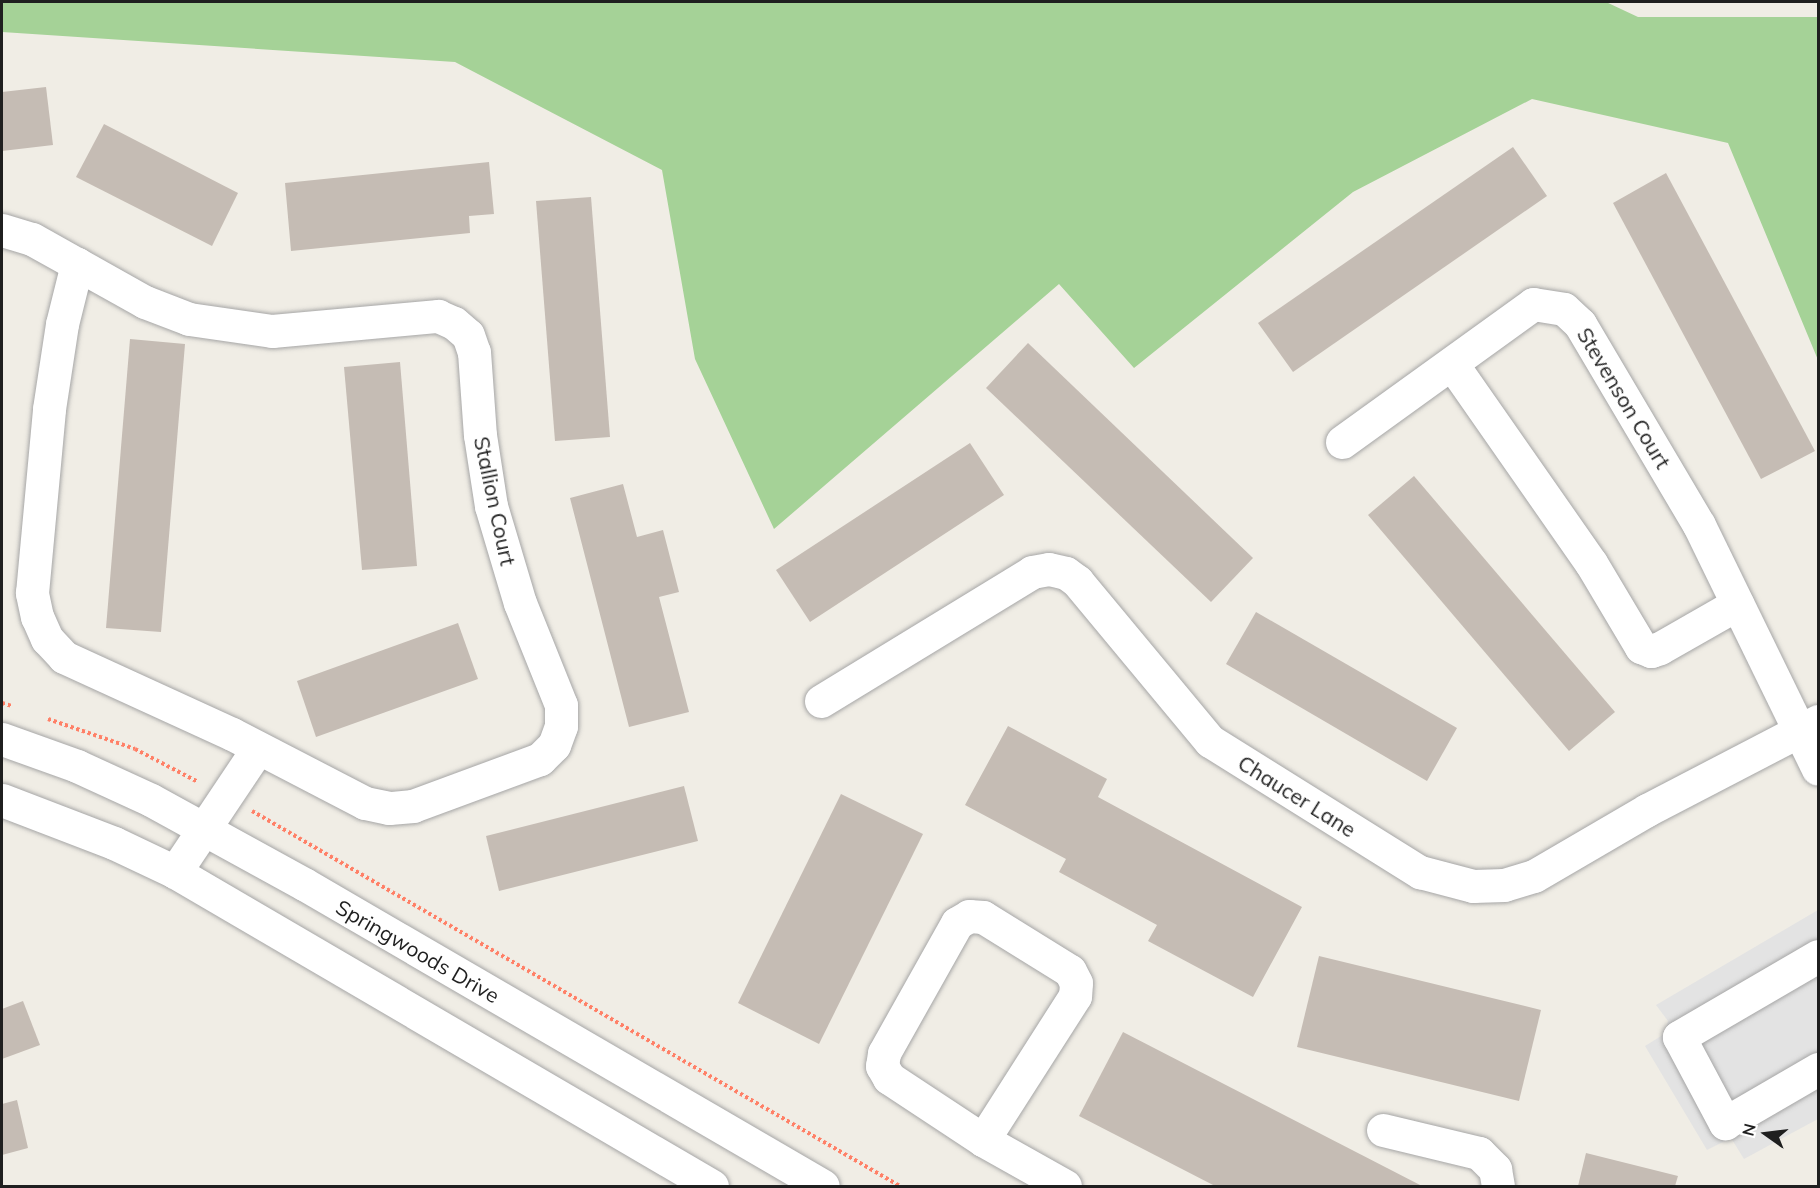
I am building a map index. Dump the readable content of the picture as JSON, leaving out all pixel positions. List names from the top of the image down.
{
  "streets": {
    "street": [
      "Stevenson Court",
      "Stallion Court",
      "Chaucer Lane",
      "Springwoods Drive"
    ]
  },
  "crossings": [
    ["Stevenson Court", "Chaucer Lane"]
  ],
  "north": "left"
}
